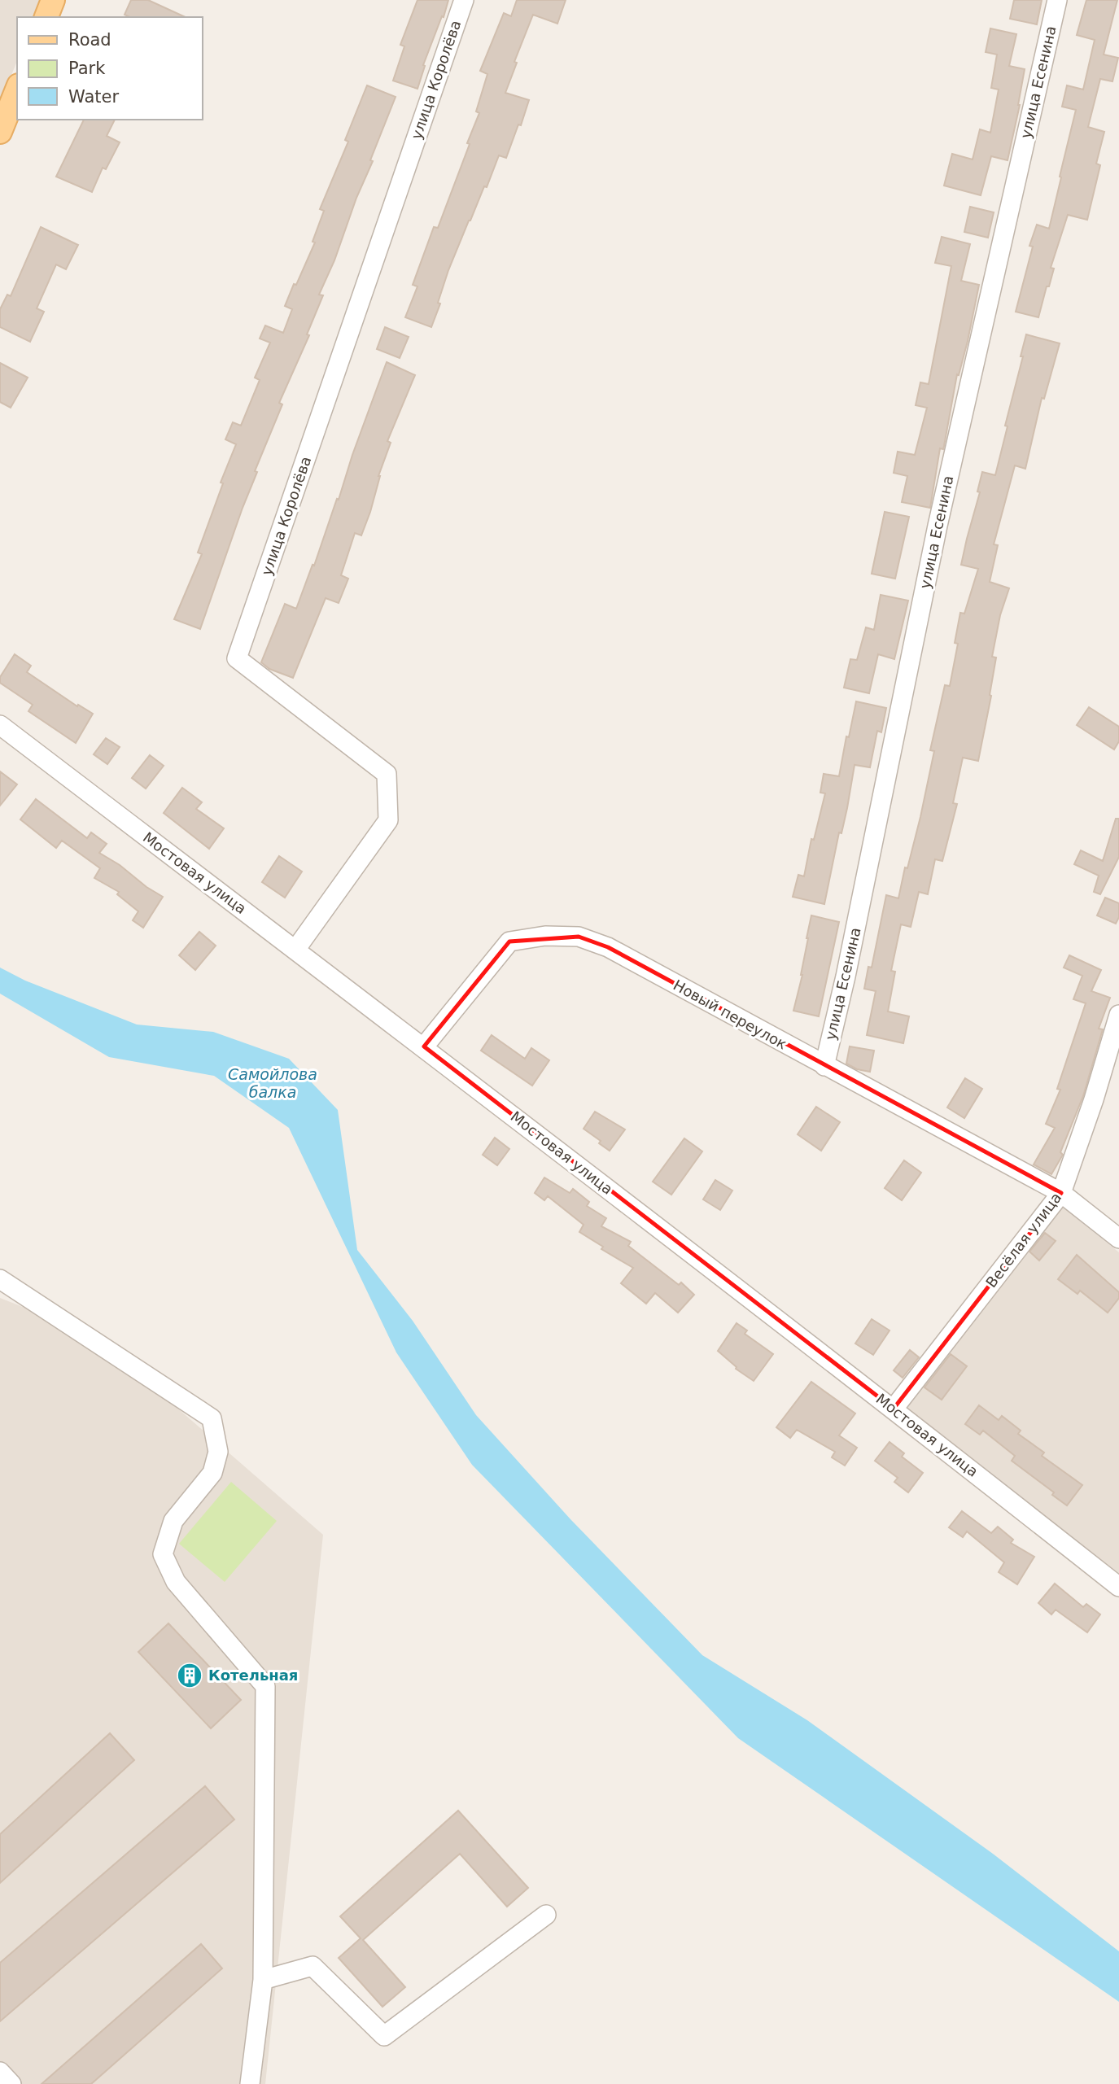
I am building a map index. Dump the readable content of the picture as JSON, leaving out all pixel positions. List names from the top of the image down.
{
  "streets": {
    "street": [
      "улица Королёва",
      "улица Есенина",
      "Мостовая улица",
      "Новый переулок",
      "Весёлая улица"
    ]
  },
  "crossings": [
    ["улица Королёва", "Мостовая улица"],
    ["улица Есенина", "Новый переулок"],
    ["Мостовая улица", "Новый переулок"],
    ["Мостовая улица", "Весёлая улица"],
    ["Новый переулок", "Весёлая улица"]
  ],
  "water": ["Самойлова балка"],
  "places": {
    "building": ["Котельная"]
  },
  "legend": ["Road", "Park", "Water"]
}
